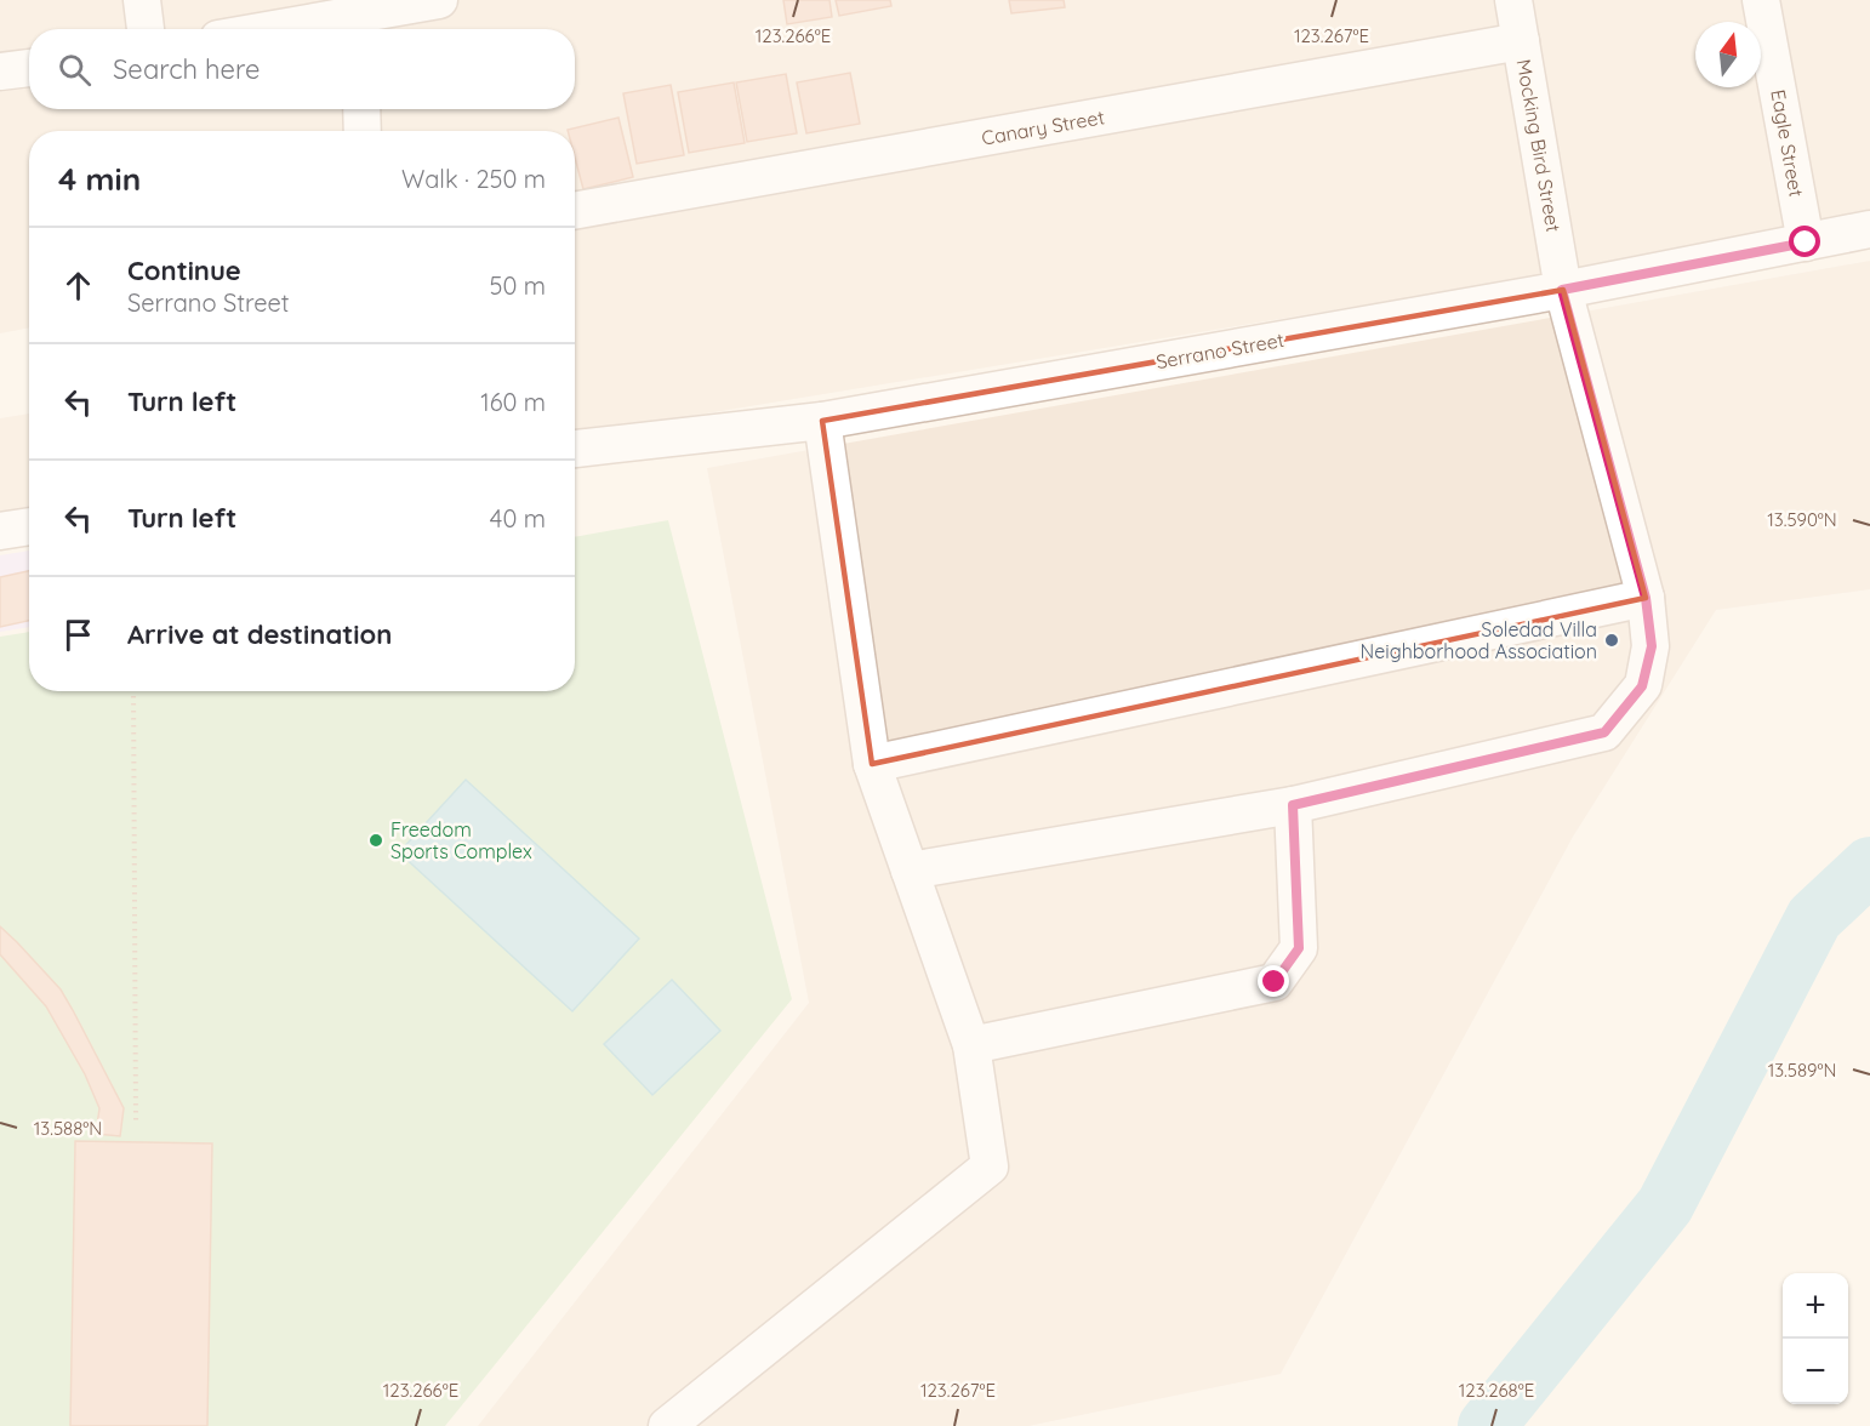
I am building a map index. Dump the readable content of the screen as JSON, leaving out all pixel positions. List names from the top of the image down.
{
  "streets": {
    "street": [
      "Canary Street",
      "Eagle Street",
      "Mocking Bird Street",
      "Serrano Street"
    ]
  },
  "crossings": [
    ["Canary Street", "Mocking Bird Street"],
    ["Eagle Street", "Serrano Street"],
    ["Mocking Bird Street", "Serrano Street"]
  ],
  "places": ["Soledad Villa Neighborhood Association", "Freedom Sports Complex"],
  "north": "top",
  "page": {
    "search": "Search here",
    "heading": ["4 min", "Walk · 250 m"],
    "list": [
      ["Continue", "Serrano Street", "50 m"],
      ["Turn left", "160 m"],
      ["Turn left", "40 m"],
      "Arrive at destination"
    ],
    "map_buttons": ["+", "−"]
  },
  "coordinates": [
    "123.266°E",
    "123.267°E",
    "13.590°N",
    "13.589°N",
    "13.588°N",
    "123.268°E"
  ]
}
